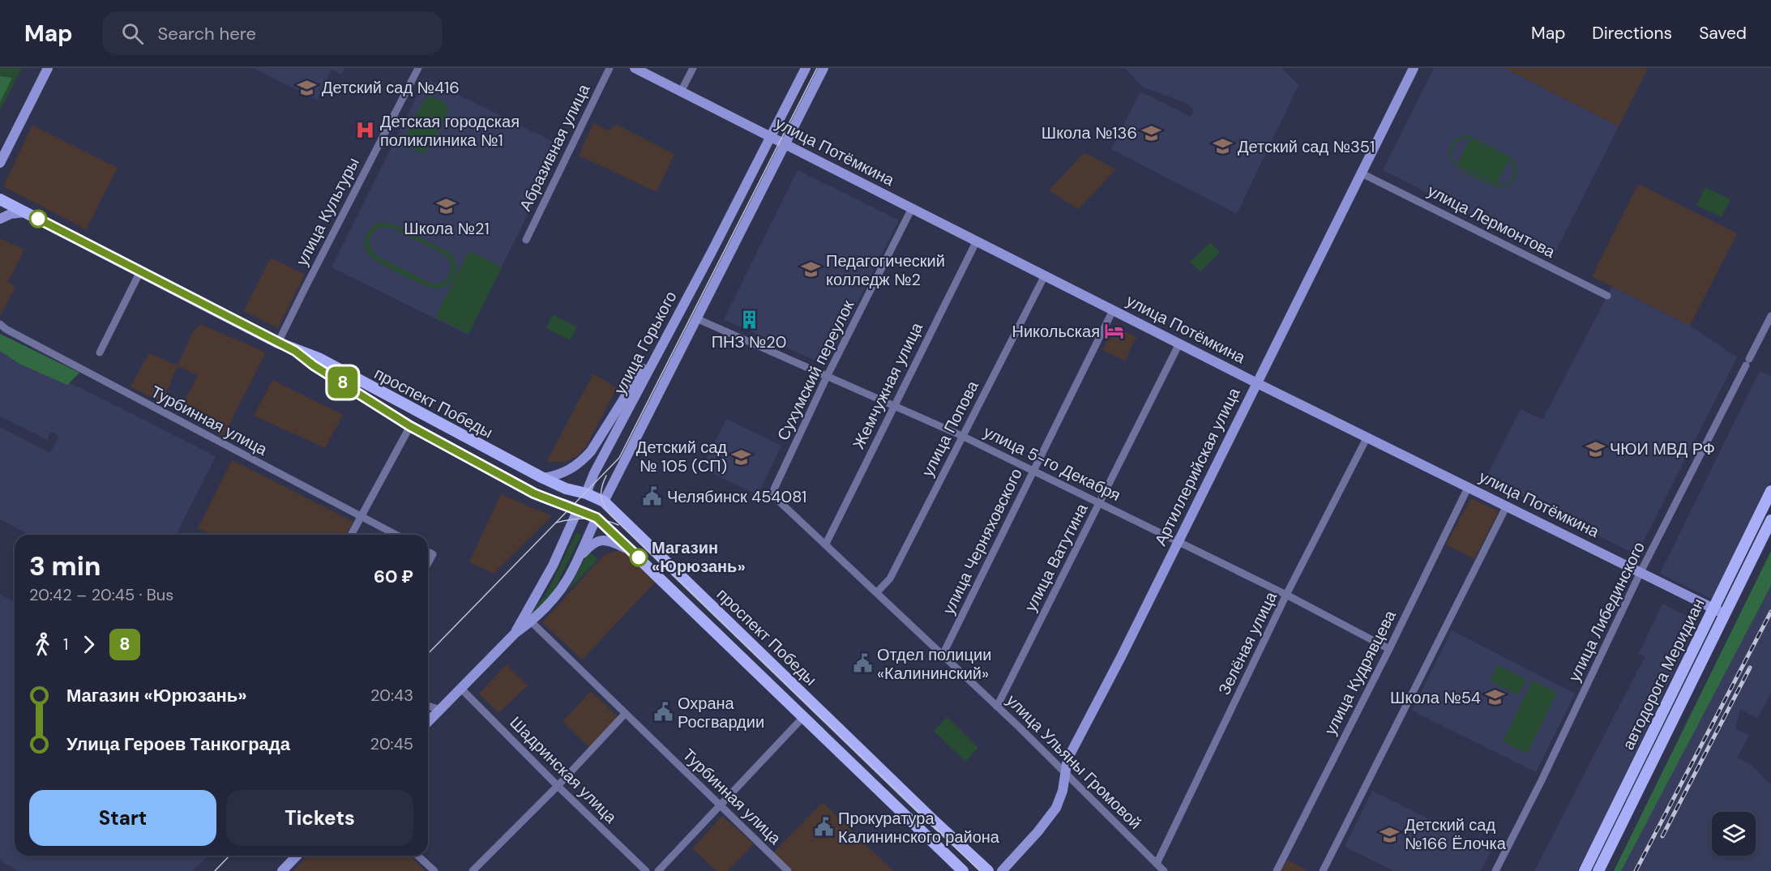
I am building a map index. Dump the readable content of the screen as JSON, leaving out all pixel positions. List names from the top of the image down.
{
  "streets": {
    "main road": ["улица Горького", "проспект Победы", "автодорога Меридиан"],
    "street": [
      "Абразивная улица",
      "улица Потёмкина",
      "улица Культуры",
      "улица Лермонтова",
      "Сухумский переулок",
      "Жемчужная улица",
      "Турбинная улица",
      "улица Попова",
      "улица 5-го Декабря",
      "Артиллерийская улица",
      "улица Черняховского",
      "улица Ватутина",
      "улица Либединского",
      "Зелёная улица",
      "улица Кудрявцева",
      "улица Ульяны Громовой",
      "Шадринская улица"
    ]
  },
  "crossings": [
    ["улица Потёмкина", "улица Горького"],
    ["улица Потёмкина", "Сухумский переулок"],
    ["улица Потёмкина", "Жемчужная улица"],
    ["улица Потёмкина", "улица Попова"],
    ["улица Потёмкина", "Артиллерийская улица"],
    ["улица Потёмкина", "улица Черняховского"],
    ["улица Потёмкина", "улица Ватутина"],
    ["улица Потёмкина", "улица Либединского"],
    ["улица Потёмкина", "Зелёная улица"],
    ["улица Потёмкина", "улица Кудрявцева"],
    ["улица Потёмкина", "автодорога Меридиан"],
    ["улица Культуры", "проспект Победы"],
    ["улица Лермонтова", "Артиллерийская улица"],
    ["улица Горького", "проспект Победы"],
    ["улица Горького", "Турбинная улица"],
    ["улица Горького", "улица 5-го Декабря"],
    ["улица Горького", "Шадринская улица"],
    ["Сухумский переулок", "улица 5-го Декабря"],
    ["Сухумский переулок", "улица Ульяны Громовой"],
    ["Жемчужная улица", "улица 5-го Декабря"],
    ["Жемчужная улица", "улица Ульяны Громовой"],
    ["улица Попова", "улица 5-го Декабря"],
    ["улица Попова", "улица Ульяны Громовой"],
    ["улица 5-го Декабря", "Артиллерийская улица"],
    ["улица 5-го Декабря", "улица Черняховского"],
    ["улица 5-го Декабря", "улица Ватутина"],
    ["улица 5-го Декабря", "Зелёная улица"],
    ["улица 5-го Декабря", "улица Кудрявцева"],
    ["Артиллерийская улица", "улица Ульяны Громовой"],
    ["улица Черняховского", "улица Ульяны Громовой"],
    ["улица Ватутина", "улица Ульяны Громовой"],
    ["Зелёная улица", "улица Ульяны Громовой"]
  ],
  "places": {
    "school or university": [
      "Детский сад №416",
      "Школа №136",
      "Детский сад №351",
      "Школа №21",
      "Педагогический колледж №2",
      "ЧЮИ МВД РФ",
      "Детский сад № 105 (СП)",
      "Школа №54",
      "Детский сад №166 Ёлочка"
    ],
    "hospital": ["Детская городская поликлиника №1"],
    "building": ["ПНЗ №20"],
    "hotel": ["Никольская"],
    "public building": [
      "Челябинск 454081",
      "Отдел полиции «Калининский»",
      "Охрана Росгвардии",
      "Прокуратура Калининского района"
    ],
    "other": ["Магазин «Юрюзань»"]
  },
  "lines": ["bus line 8"],
  "page": {
    "header": "Map",
    "search": "Search here",
    "nav": ["Map", "Directions", "Saved"],
    "on_map": "8",
    "heading": ["3 min", "20:42 – 20:45 · Bus", "60 ₽"],
    "legs": ["1", "8"],
    "list": [
      {
        "name": "Магазин «Юрюзань»",
        "value": "20:43"
      },
      {
        "name": "Улица Героев Танкограда",
        "value": "20:45"
      }
    ],
    "buttons": ["Start", "Tickets"]
  }
}
